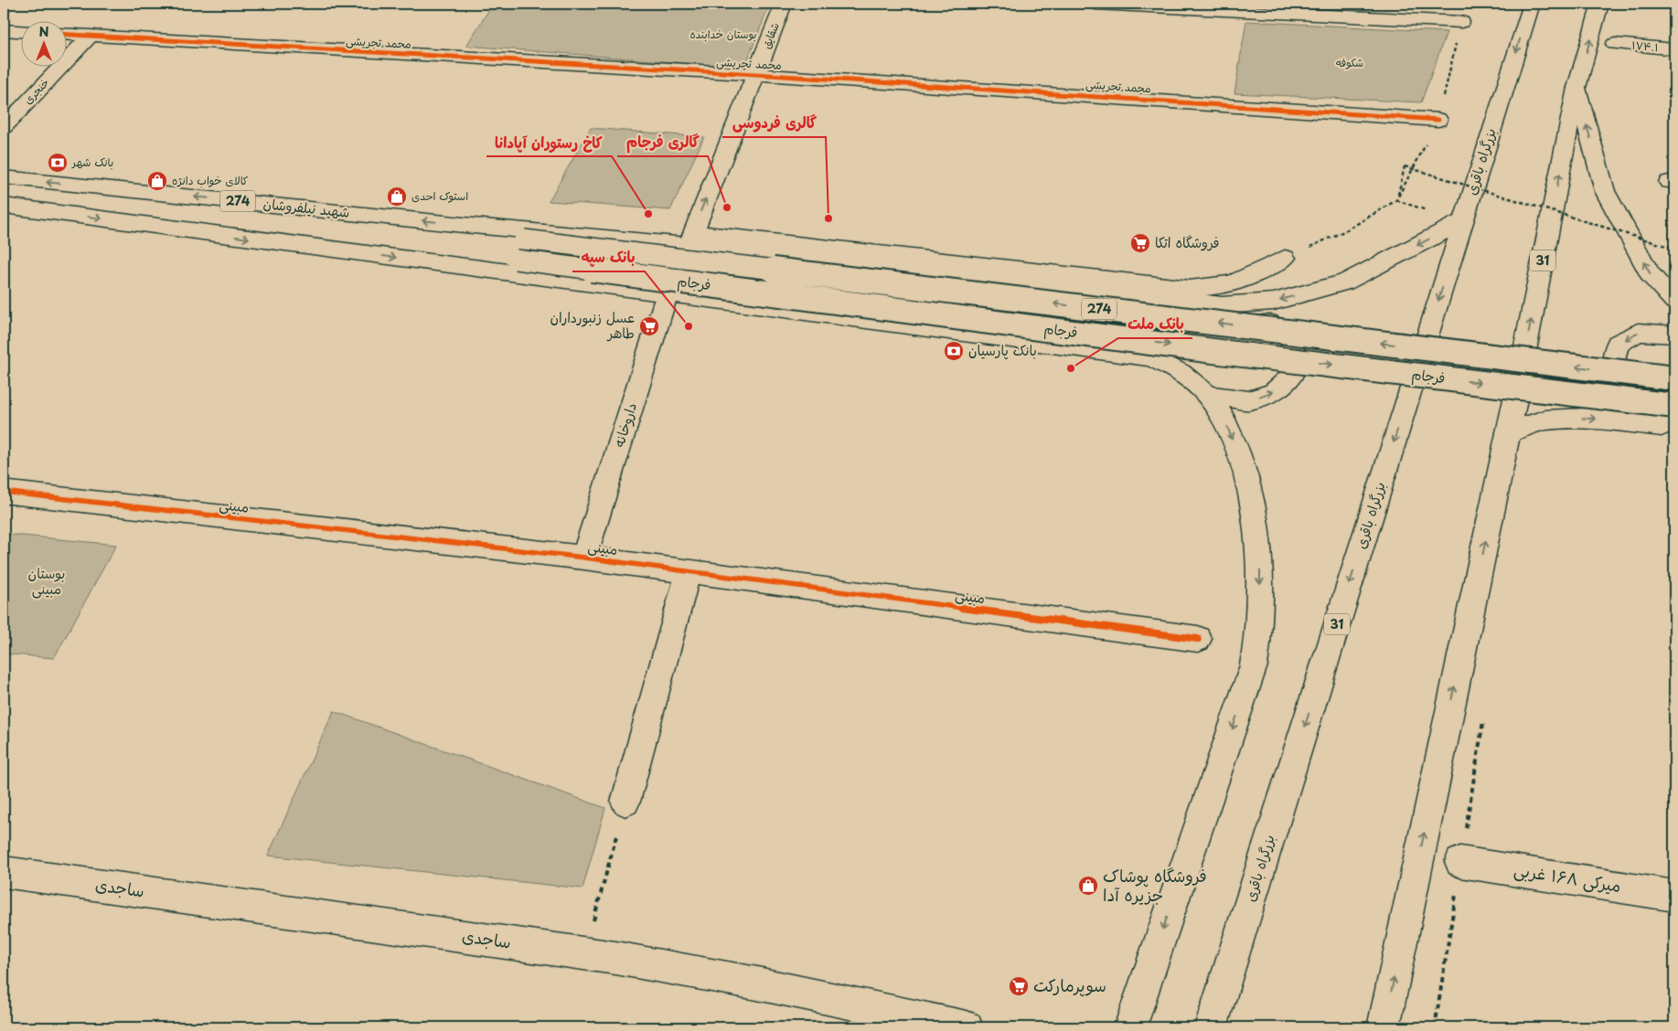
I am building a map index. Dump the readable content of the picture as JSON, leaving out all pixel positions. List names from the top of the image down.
{
  "streets": {
    "main road": [
      "شقایق",
      "محمد تجریشی",
      "۱۷۴.۱",
      "خنجری",
      "بزرگراه باقری",
      "274",
      "شهید نیلفروشان",
      "31",
      "فرجام",
      "داروخانه",
      "مبینی",
      "میرکی ۱۶۸ غربی",
      "ساجدی"
    ]
  },
  "crossings": [
    ["شقایق", "محمد تجریشی"],
    ["محمد تجریشی", "خنجری"],
    ["274", "فرجام"],
    ["شهید نیلفروشان", "فرجام"],
    ["داروخانه", "مبینی"]
  ],
  "one_way": ["شقایق"],
  "parks": ["بوستان خدابنده", "شکوفه", "بوستان مبینی"],
  "places": {
    "bank": ["بانک شهر", "بانک پارسیان"],
    "shop": ["کالای خواب دانژه", "استوک احدی", "فروشگاه پوشاک جزیره آدا"],
    "other": [
      "گالری فرجام",
      "کاخ رستوران آپادانا",
      "گالری فردوسی",
      "بانک سپه",
      "بانک ملت"
    ],
    "supermarket": ["فروشگاه اتکا", "عسل زنبورداران طاهر", "سوپرمارکت"]
  },
  "north": "top"
}
